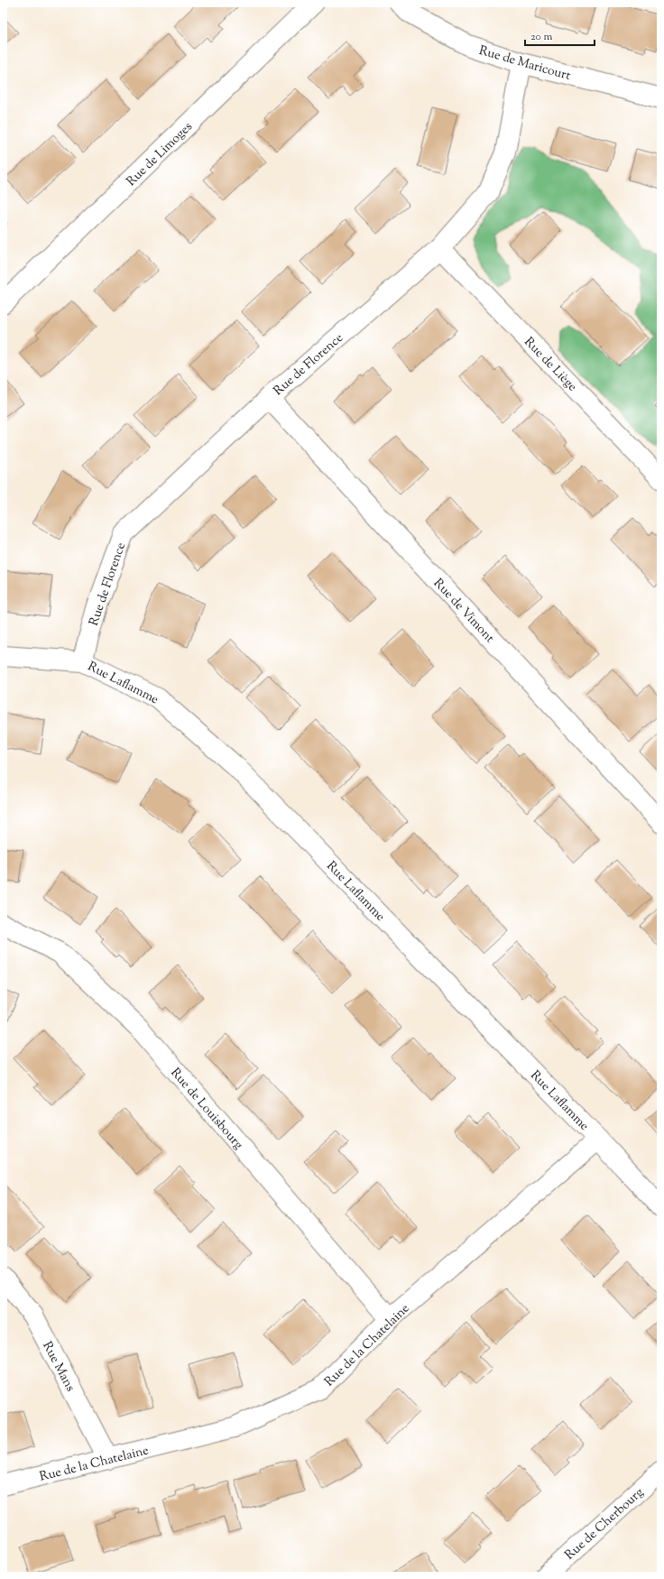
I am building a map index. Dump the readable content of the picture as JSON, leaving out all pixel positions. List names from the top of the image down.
{
  "streets": {
    "street": [
      "Rue de Maricourt",
      "Rue de Limoges",
      "Rue de Florence",
      "Rue de Liège",
      "Rue de Vimont",
      "Rue Laflamme",
      "Rue de Louisbourg",
      "Rue de la Chatelaine",
      "Rue Mans",
      "Rue de Cherbourg"
    ]
  },
  "crossings": [
    ["Rue de Maricourt", "Rue de Florence"],
    ["Rue de Florence", "Rue de Liège"],
    ["Rue de Florence", "Rue de Vimont"],
    ["Rue de Florence", "Rue Laflamme"],
    ["Rue Laflamme", "Rue de la Chatelaine"],
    ["Rue de Louisbourg", "Rue de la Chatelaine"],
    ["Rue de la Chatelaine", "Rue Mans"]
  ],
  "scale_bar": "20 m"
}
